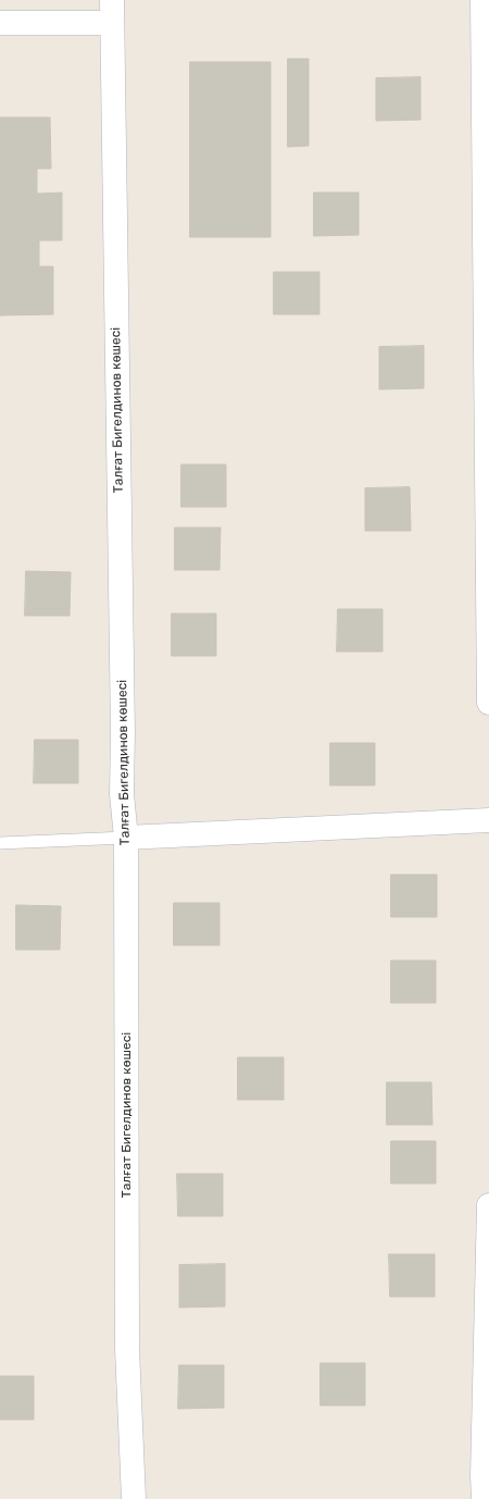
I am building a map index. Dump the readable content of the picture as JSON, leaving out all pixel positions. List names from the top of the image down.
{
  "streets": {
    "street": ["Талғат Бигелдинов көшесі"]
  }
}
